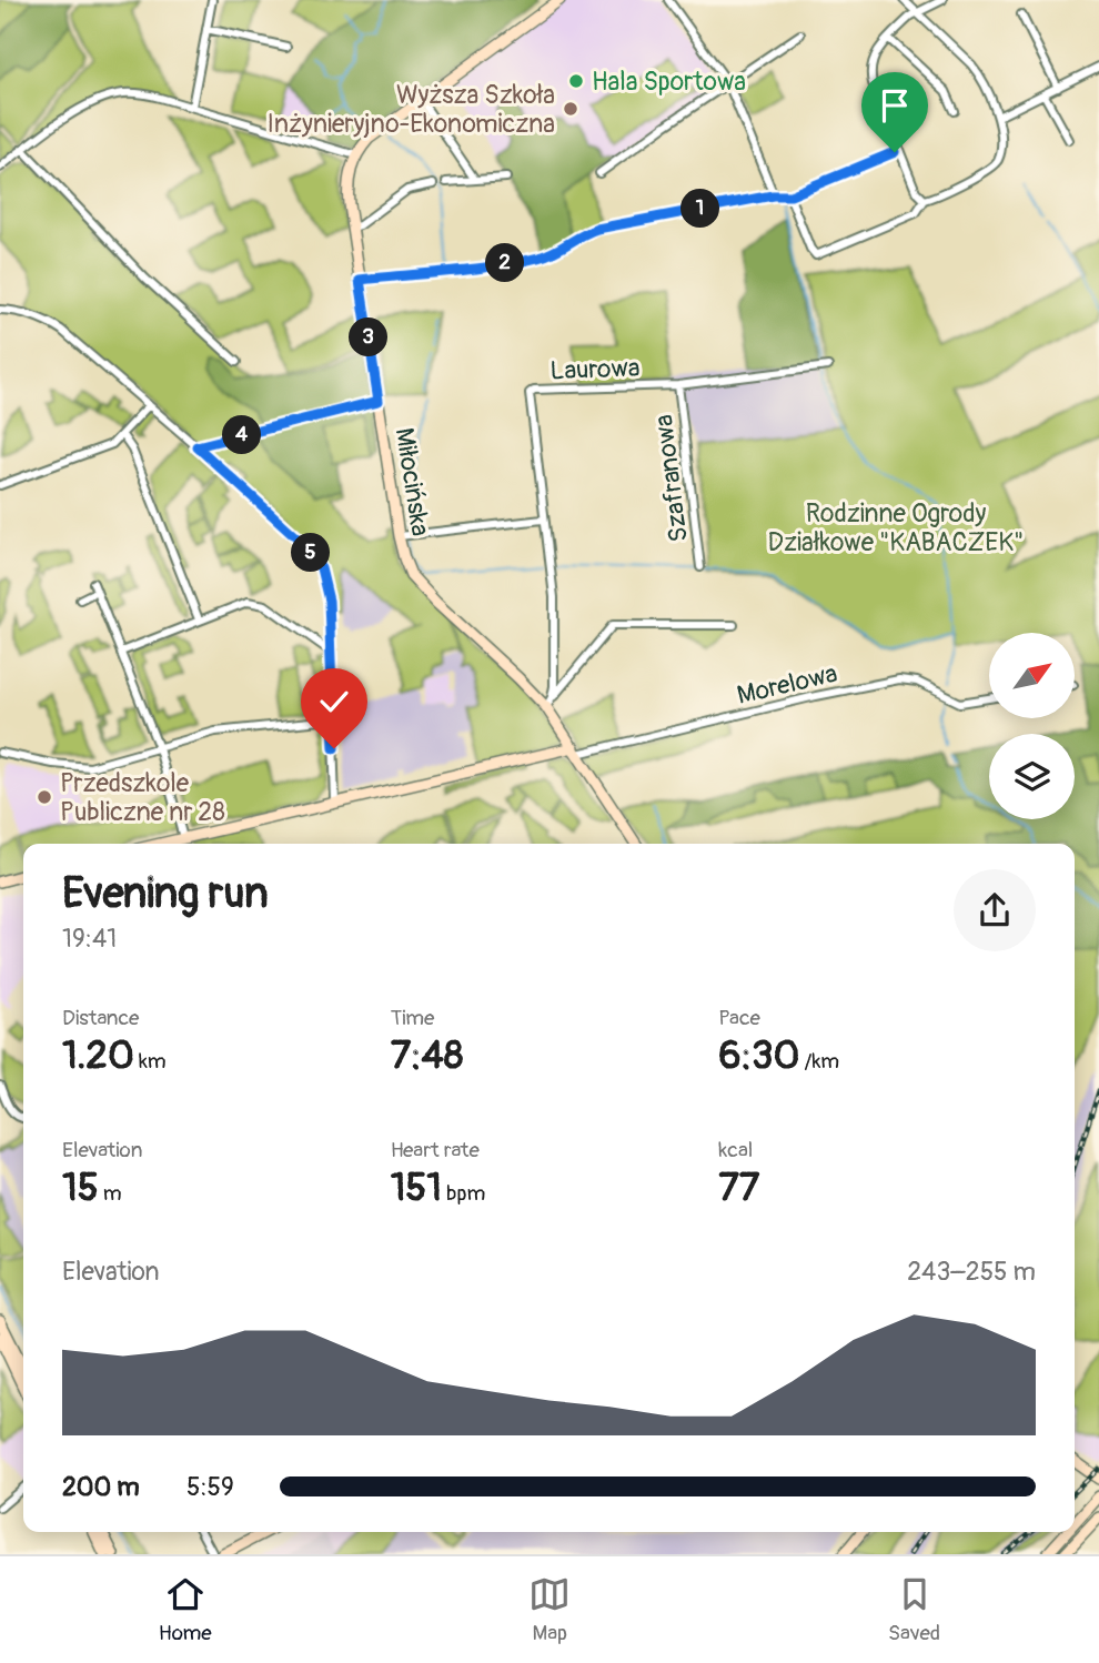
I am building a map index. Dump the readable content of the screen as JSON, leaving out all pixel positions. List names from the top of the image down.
{
  "streets": {
    "street": [
      "Laurowa",
      "Szafranowa",
      "Miłocińska",
      "Morelowa"
    ]
  },
  "crossings": [
    ["Laurowa", "Szafranowa"],
    ["Miłocińska", "Morelowa"]
  ],
  "parks": ["Rodzinne Ogrody Działkowe \"KABACZEK\""],
  "places": ["Hala Sportowa", "Wyższa Szkoła Inżynieryjno-Ekonomiczna", "Przedszkole Publiczne nr 28"],
  "north": "top right",
  "page": {
    "pins": [
      "1",
      "2",
      "3",
      "4",
      "5"
    ],
    "heading": ["Evening run", "19:41"],
    "stats": [
      ["Distance", "1.20 km"],
      ["Time", "7:48"],
      ["Pace", "6:30 /km"],
      ["Elevation", "15 m"],
      ["Heart rate", "151 bpm"],
      ["kcal", "77"]
    ],
    "chart": ["Elevation", "243–255 m"],
    "list": [
      {
        "name": "200 m",
        "note": "5:59"
      }
    ],
    "tabs": ["Home", "Map", "Saved"]
  }
}
